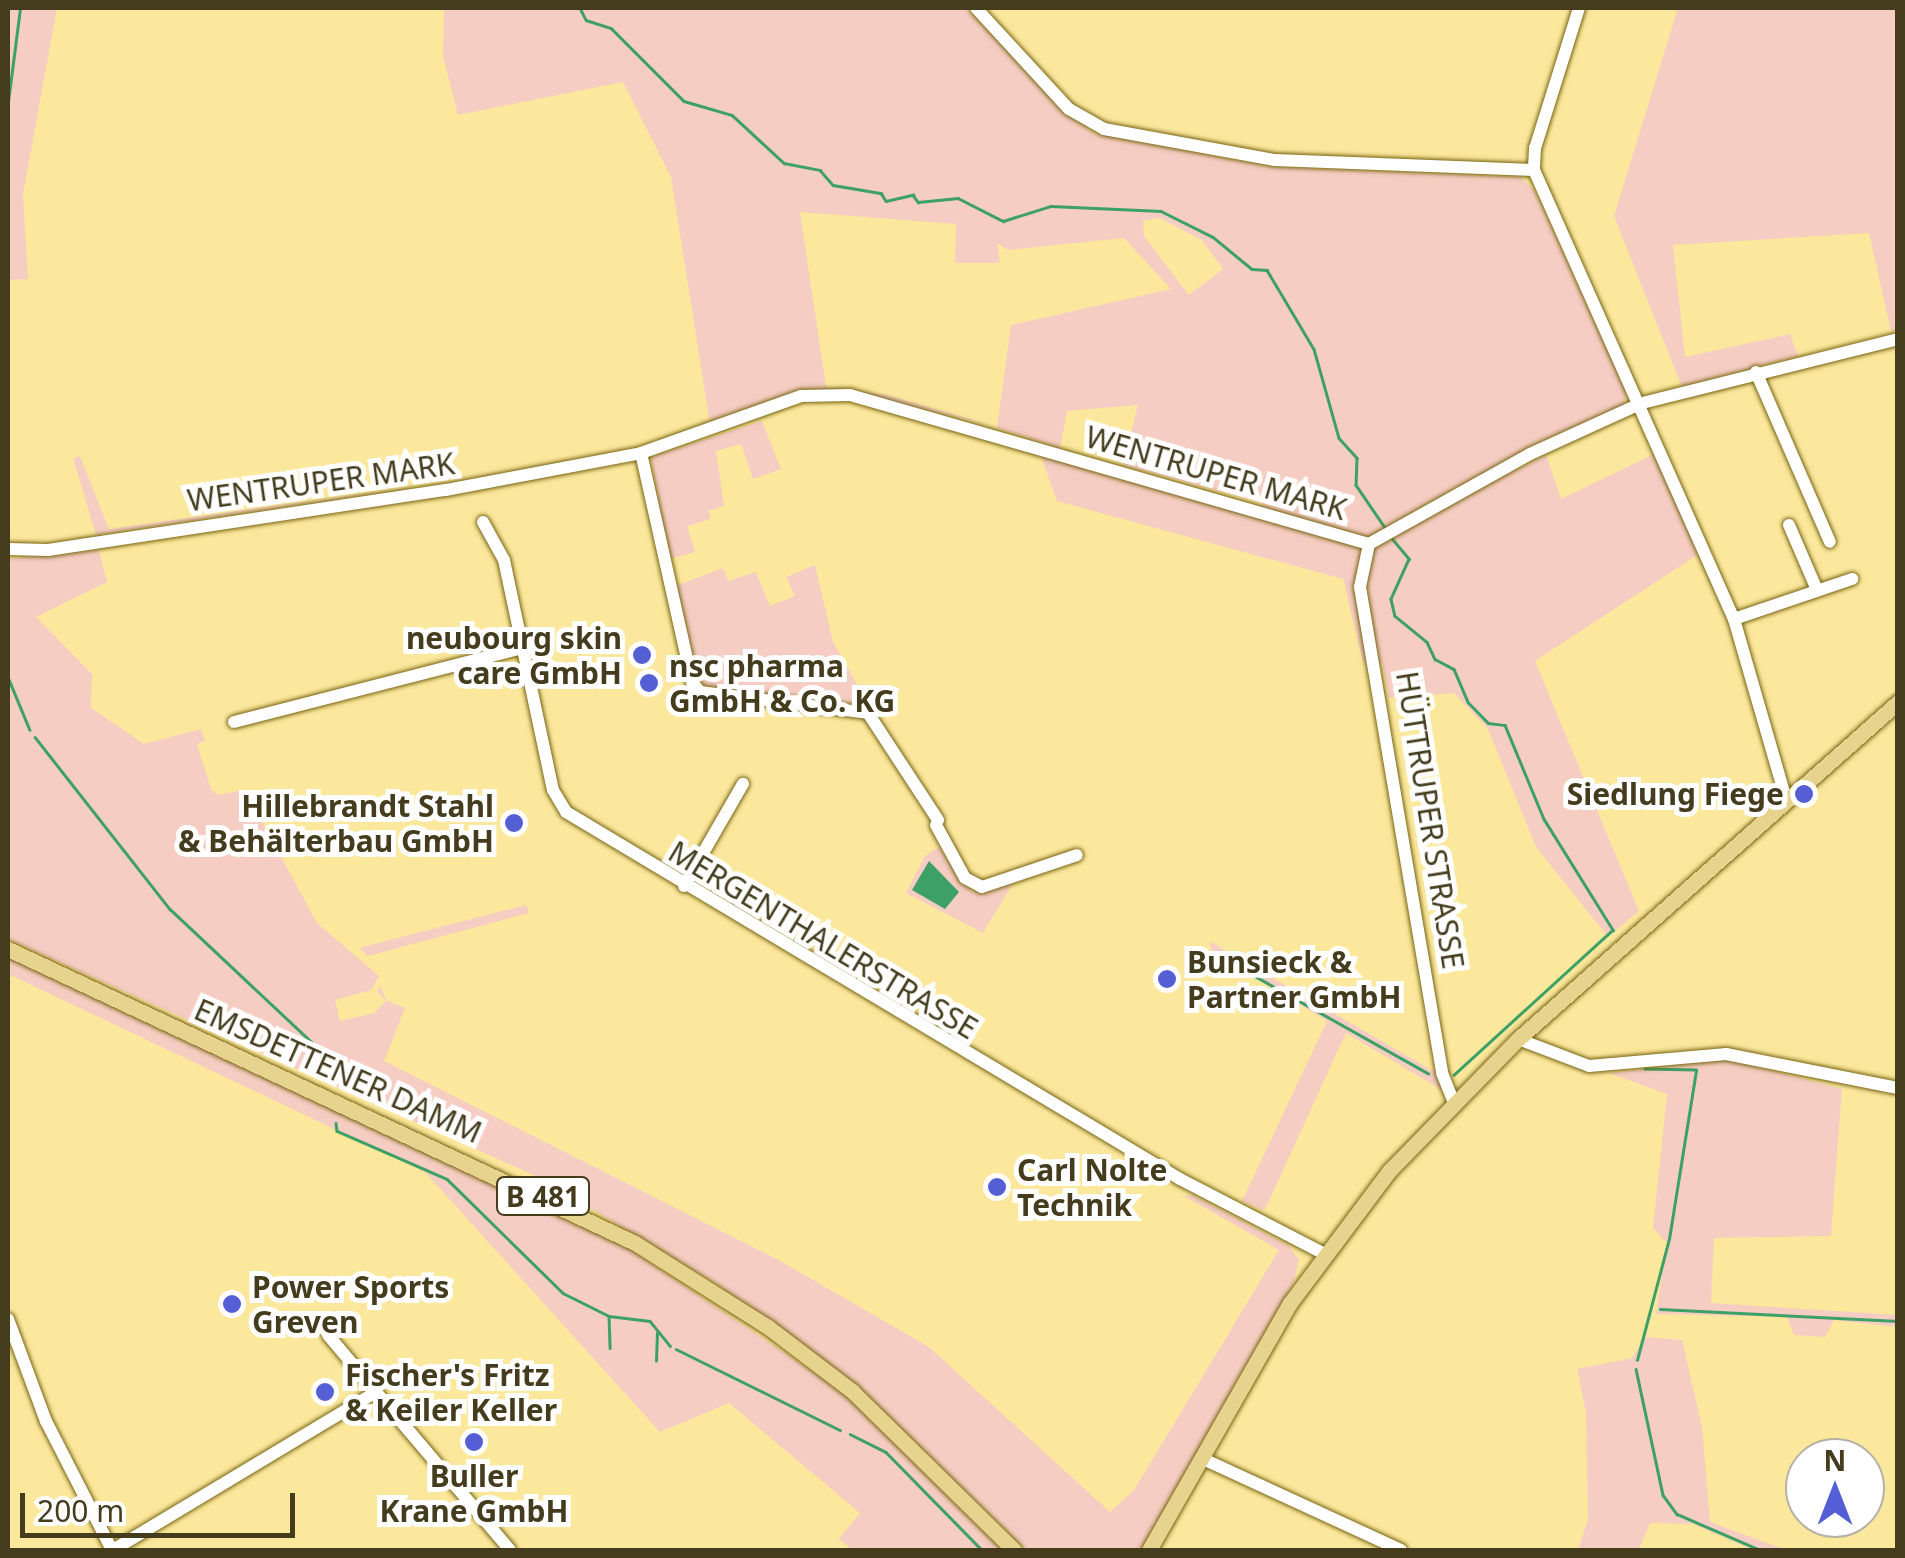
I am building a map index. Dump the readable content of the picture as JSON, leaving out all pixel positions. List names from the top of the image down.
{
  "streets": {
    "main road": ["EMSDETTENER DAMM", "B 481"],
    "street": ["WENTRUPER MARK", "HÜTTRUPER STRASSE", "MERGENTHALERSTRASSE"]
  },
  "crossings": [
    ["WENTRUPER MARK", "HÜTTRUPER STRASSE"]
  ],
  "places": [
    "neubourg skin care GmbH",
    "nsc pharma GmbH & Co. KG",
    "Siedlung Fiege",
    "Hillebrandt Stahl & Behälterbau GmbH",
    "Bunsieck & Partner GmbH",
    "Carl Nolte Technik",
    "Power Sports Greven",
    "Fischer's Fritz & Keiler Keller",
    "Buller Krane GmbH"
  ],
  "scale_bar": "200 m",
  "north": "top"
}
